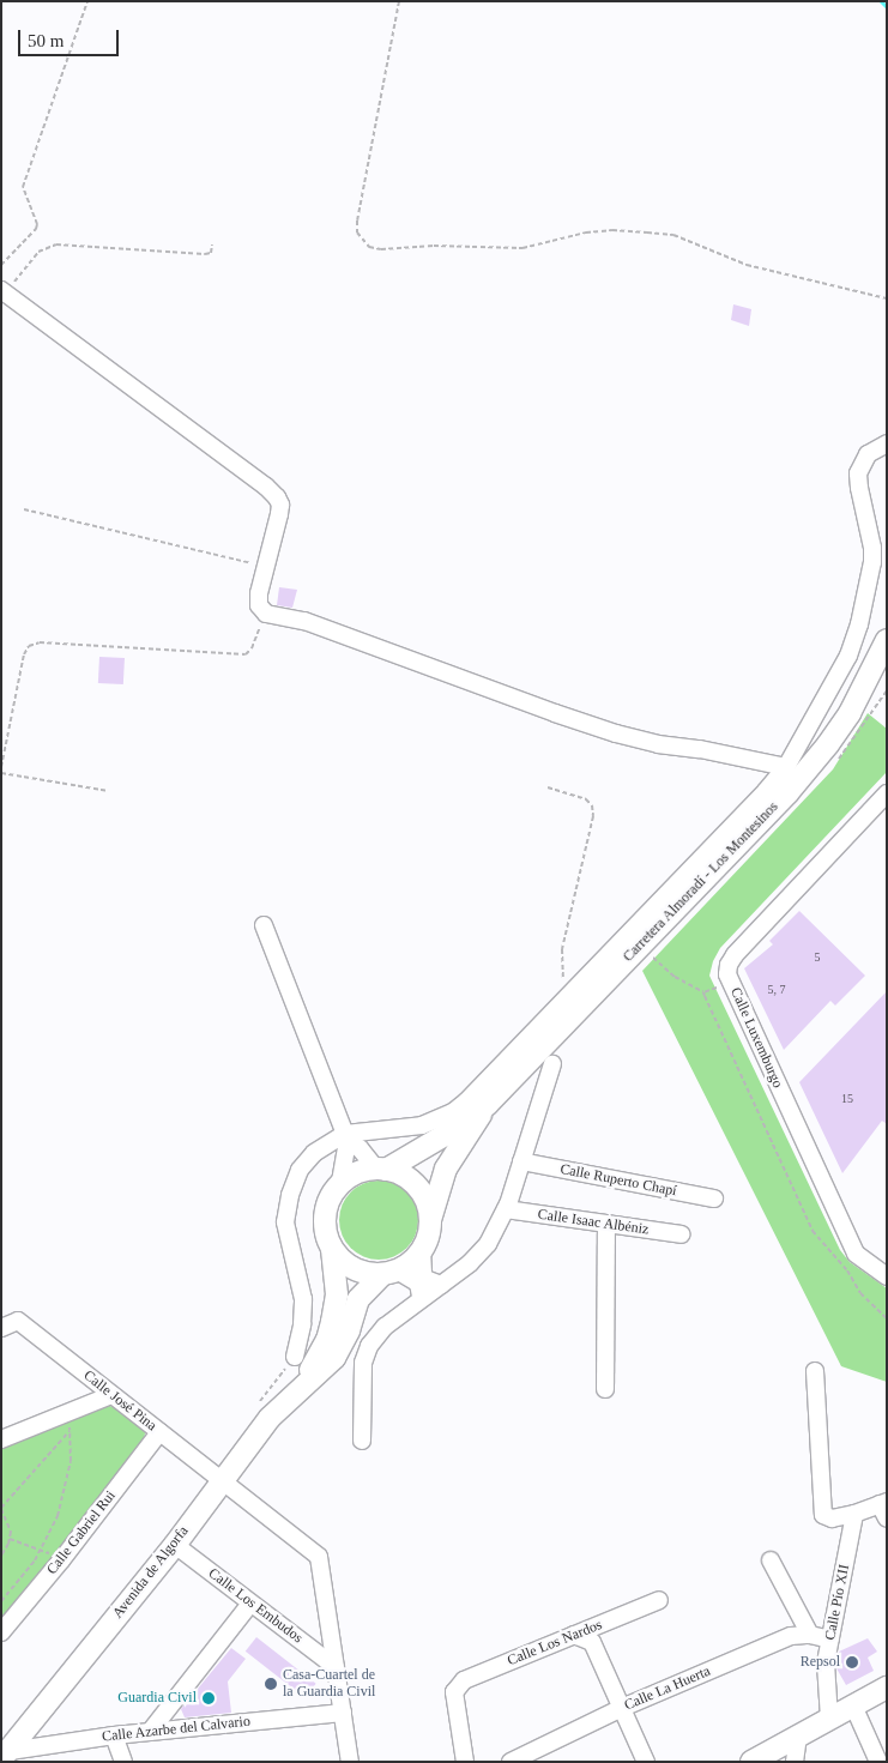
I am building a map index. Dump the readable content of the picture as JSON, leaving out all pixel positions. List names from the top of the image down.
{
  "streets": {
    "main road": ["Carretera Almoradí - Los Montesinos", "Avenida de Algorfa"],
    "street": [
      "Calle Luxemburgo",
      "Calle Ruperto Chapí",
      "Calle Isaac Albéniz",
      "Calle José Pina",
      "Calle Gabriel Rui",
      "Calle Pío XII",
      "Calle Los Embudos",
      "Calle Los Nardos",
      "Calle La Huerta",
      "Calle Azarbe del Calvario"
    ]
  },
  "crossings": [
    ["Carretera Almoradí - Los Montesinos", "Avenida de Algorfa"],
    ["Calle José Pina", "Calle Gabriel Rui"],
    ["Calle José Pina", "Avenida de Algorfa"],
    ["Calle José Pina", "Calle Los Embudos"],
    ["Calle José Pina", "Calle Azarbe del Calvario"],
    ["Avenida de Algorfa", "Calle Los Embudos"],
    ["Avenida de Algorfa", "Calle Azarbe del Calvario"],
    ["Calle Pío XII", "Calle La Huerta"]
  ],
  "places": ["Repsol", "Casa-Cuartel de la Guardia Civil", "Guardia Civil"],
  "house_numbers": ["5", "5, 7", "15"],
  "scale_bar": "50 m"
}
